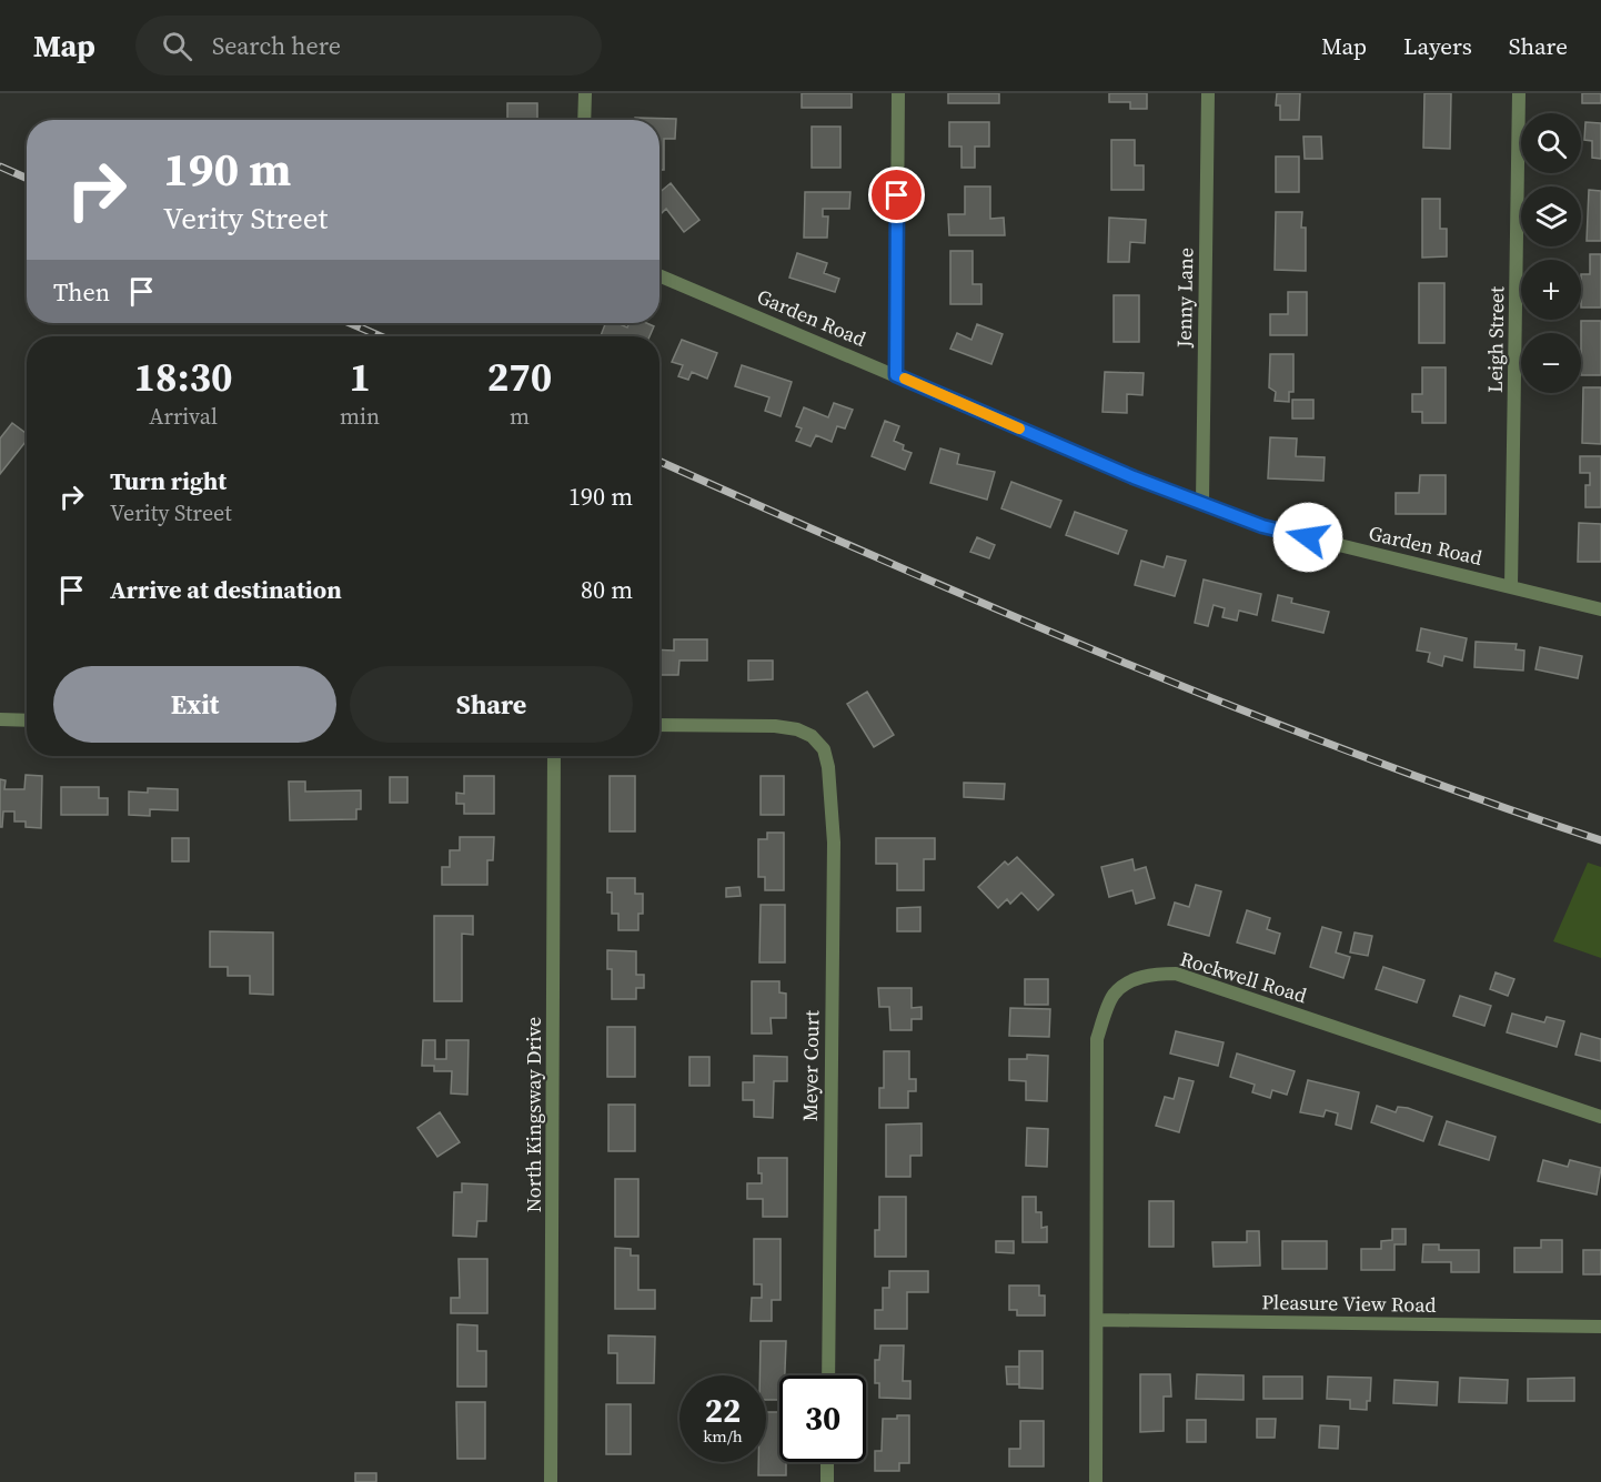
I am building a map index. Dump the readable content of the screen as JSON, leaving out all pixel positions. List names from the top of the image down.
{
  "streets": {
    "street": [
      "Jenny Lane",
      "Garden Road",
      "Leigh Street",
      "Rockwell Road",
      "Meyer Court",
      "North Kingsway Drive",
      "Pleasure View Road"
    ]
  },
  "crossings": [
    ["Jenny Lane", "Garden Road"],
    ["Garden Road", "Leigh Street"],
    ["Rockwell Road", "Pleasure View Road"]
  ],
  "page": {
    "header": "Map",
    "search": "Search here",
    "nav": ["Map", "Layers", "Share"],
    "map_buttons": ["+", "−"],
    "turn": ["190 m", "Verity Street"],
    "then": "Then",
    "eta": [
      "18:30",
      "Arrival",
      "1",
      "min",
      "270",
      "m"
    ],
    "list": [
      {
        "name": "Turn right",
        "note": "Verity Street",
        "value": "190 m"
      },
      {
        "name": "Arrive at destination",
        "value": "80 m"
      }
    ],
    "buttons": ["Exit", "Share"],
    "speed": "22 km/h",
    "limit": "30"
  }
}
